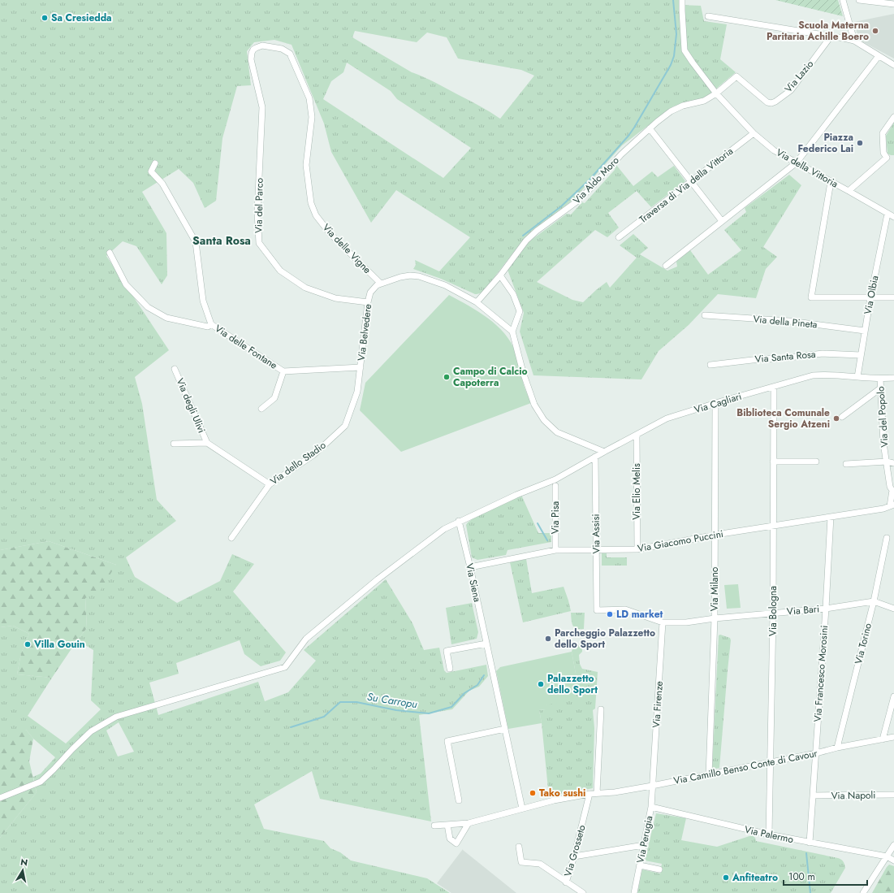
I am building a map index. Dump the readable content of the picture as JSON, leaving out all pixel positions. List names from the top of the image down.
{
  "streets": {
    "street": [
      "Via Lazio",
      "Via della Vittoria",
      "Via Aldo Moro",
      "Traversa di Via della Vittoria",
      "Via del Parco",
      "Via delle Vigne",
      "Via Olbia",
      "Via della Pineta",
      "Via Belvedere",
      "Via delle Fontane",
      "Via Santa Rosa",
      "Via Cagliari",
      "Via degli Ulivi",
      "Via del Popolo",
      "Via dello Stadio",
      "Via Elio Melis",
      "Via Pisa",
      "Via Assisi",
      "Via Giacomo Puccini",
      "Via Siena",
      "Via Milano",
      "Via Bari",
      "Via Bologna",
      "Via Torino",
      "Via Francesco Morosini",
      "Via Firenze",
      "Via Camillo Benso Conte di Cavour",
      "Via Napoli",
      "Via Palermo",
      "Via Perugia",
      "Via Grosseto"
    ]
  },
  "crossings": [
    ["Via Lazio", "Via della Vittoria"],
    ["Via Lazio", "Via Aldo Moro"],
    ["Via della Vittoria", "Via Aldo Moro"],
    ["Via della Vittoria", "Traversa di Via della Vittoria"],
    ["Via della Vittoria", "Via Olbia"],
    ["Via Aldo Moro", "Via Belvedere"],
    ["Via del Parco", "Via delle Vigne"],
    ["Via del Parco", "Via Belvedere"],
    ["Via delle Vigne", "Via Belvedere"],
    ["Via Olbia", "Via della Pineta"],
    ["Via Olbia", "Via Santa Rosa"],
    ["Via Olbia", "Via Cagliari"],
    ["Via Belvedere", "Via delle Fontane"],
    ["Via Belvedere", "Via dello Stadio"],
    ["Via delle Fontane", "Via dello Stadio"],
    ["Via Cagliari", "Via del Popolo"],
    ["Via Cagliari", "Via Elio Melis"],
    ["Via Cagliari", "Via Assisi"],
    ["Via Cagliari", "Via Siena"],
    ["Via Cagliari", "Via Milano"],
    ["Via Cagliari", "Via Bologna"],
    ["Via degli Ulivi", "Via dello Stadio"],
    ["Via del Popolo", "Via Giacomo Puccini"],
    ["Via Elio Melis", "Via Giacomo Puccini"],
    ["Via Pisa", "Via Giacomo Puccini"],
    ["Via Assisi", "Via Giacomo Puccini"],
    ["Via Assisi", "Via Bari"],
    ["Via Giacomo Puccini", "Via Siena"],
    ["Via Giacomo Puccini", "Via Milano"],
    ["Via Giacomo Puccini", "Via Bologna"],
    ["Via Giacomo Puccini", "Via Francesco Morosini"],
    ["Via Siena", "Via Camillo Benso Conte di Cavour"],
    ["Via Milano", "Via Bari"],
    ["Via Milano", "Via Camillo Benso Conte di Cavour"],
    ["Via Bari", "Via Bologna"],
    ["Via Bari", "Via Torino"],
    ["Via Bari", "Via Francesco Morosini"],
    ["Via Bari", "Via Firenze"],
    ["Via Bologna", "Via Camillo Benso Conte di Cavour"],
    ["Via Bologna", "Via Palermo"],
    ["Via Torino", "Via Camillo Benso Conte di Cavour"],
    ["Via Francesco Morosini", "Via Camillo Benso Conte di Cavour"],
    ["Via Francesco Morosini", "Via Napoli"],
    ["Via Francesco Morosini", "Via Palermo"],
    ["Via Firenze", "Via Camillo Benso Conte di Cavour"],
    ["Via Firenze", "Via Perugia"],
    ["Via Camillo Benso Conte di Cavour", "Via Perugia"],
    ["Via Camillo Benso Conte di Cavour", "Via Grosseto"],
    ["Via Palermo", "Via Perugia"]
  ],
  "districts": ["Santa Rosa"],
  "water": ["Su Carropu"],
  "places": [
    "Sa Cresiedda",
    "Scuola Materna Paritaria Achille Boero",
    "Piazza Federico Lai",
    "Campo di Calcio Capoterra",
    "Biblioteca Comunale Sergio Atzeni",
    "LD market",
    "Parcheggio Palazzetto dello Sport",
    "Villa Gouin",
    "Palazzetto dello Sport",
    "Tako sushi",
    "Anfiteatro"
  ],
  "scale_bar": "100 m",
  "north": "top"
}
